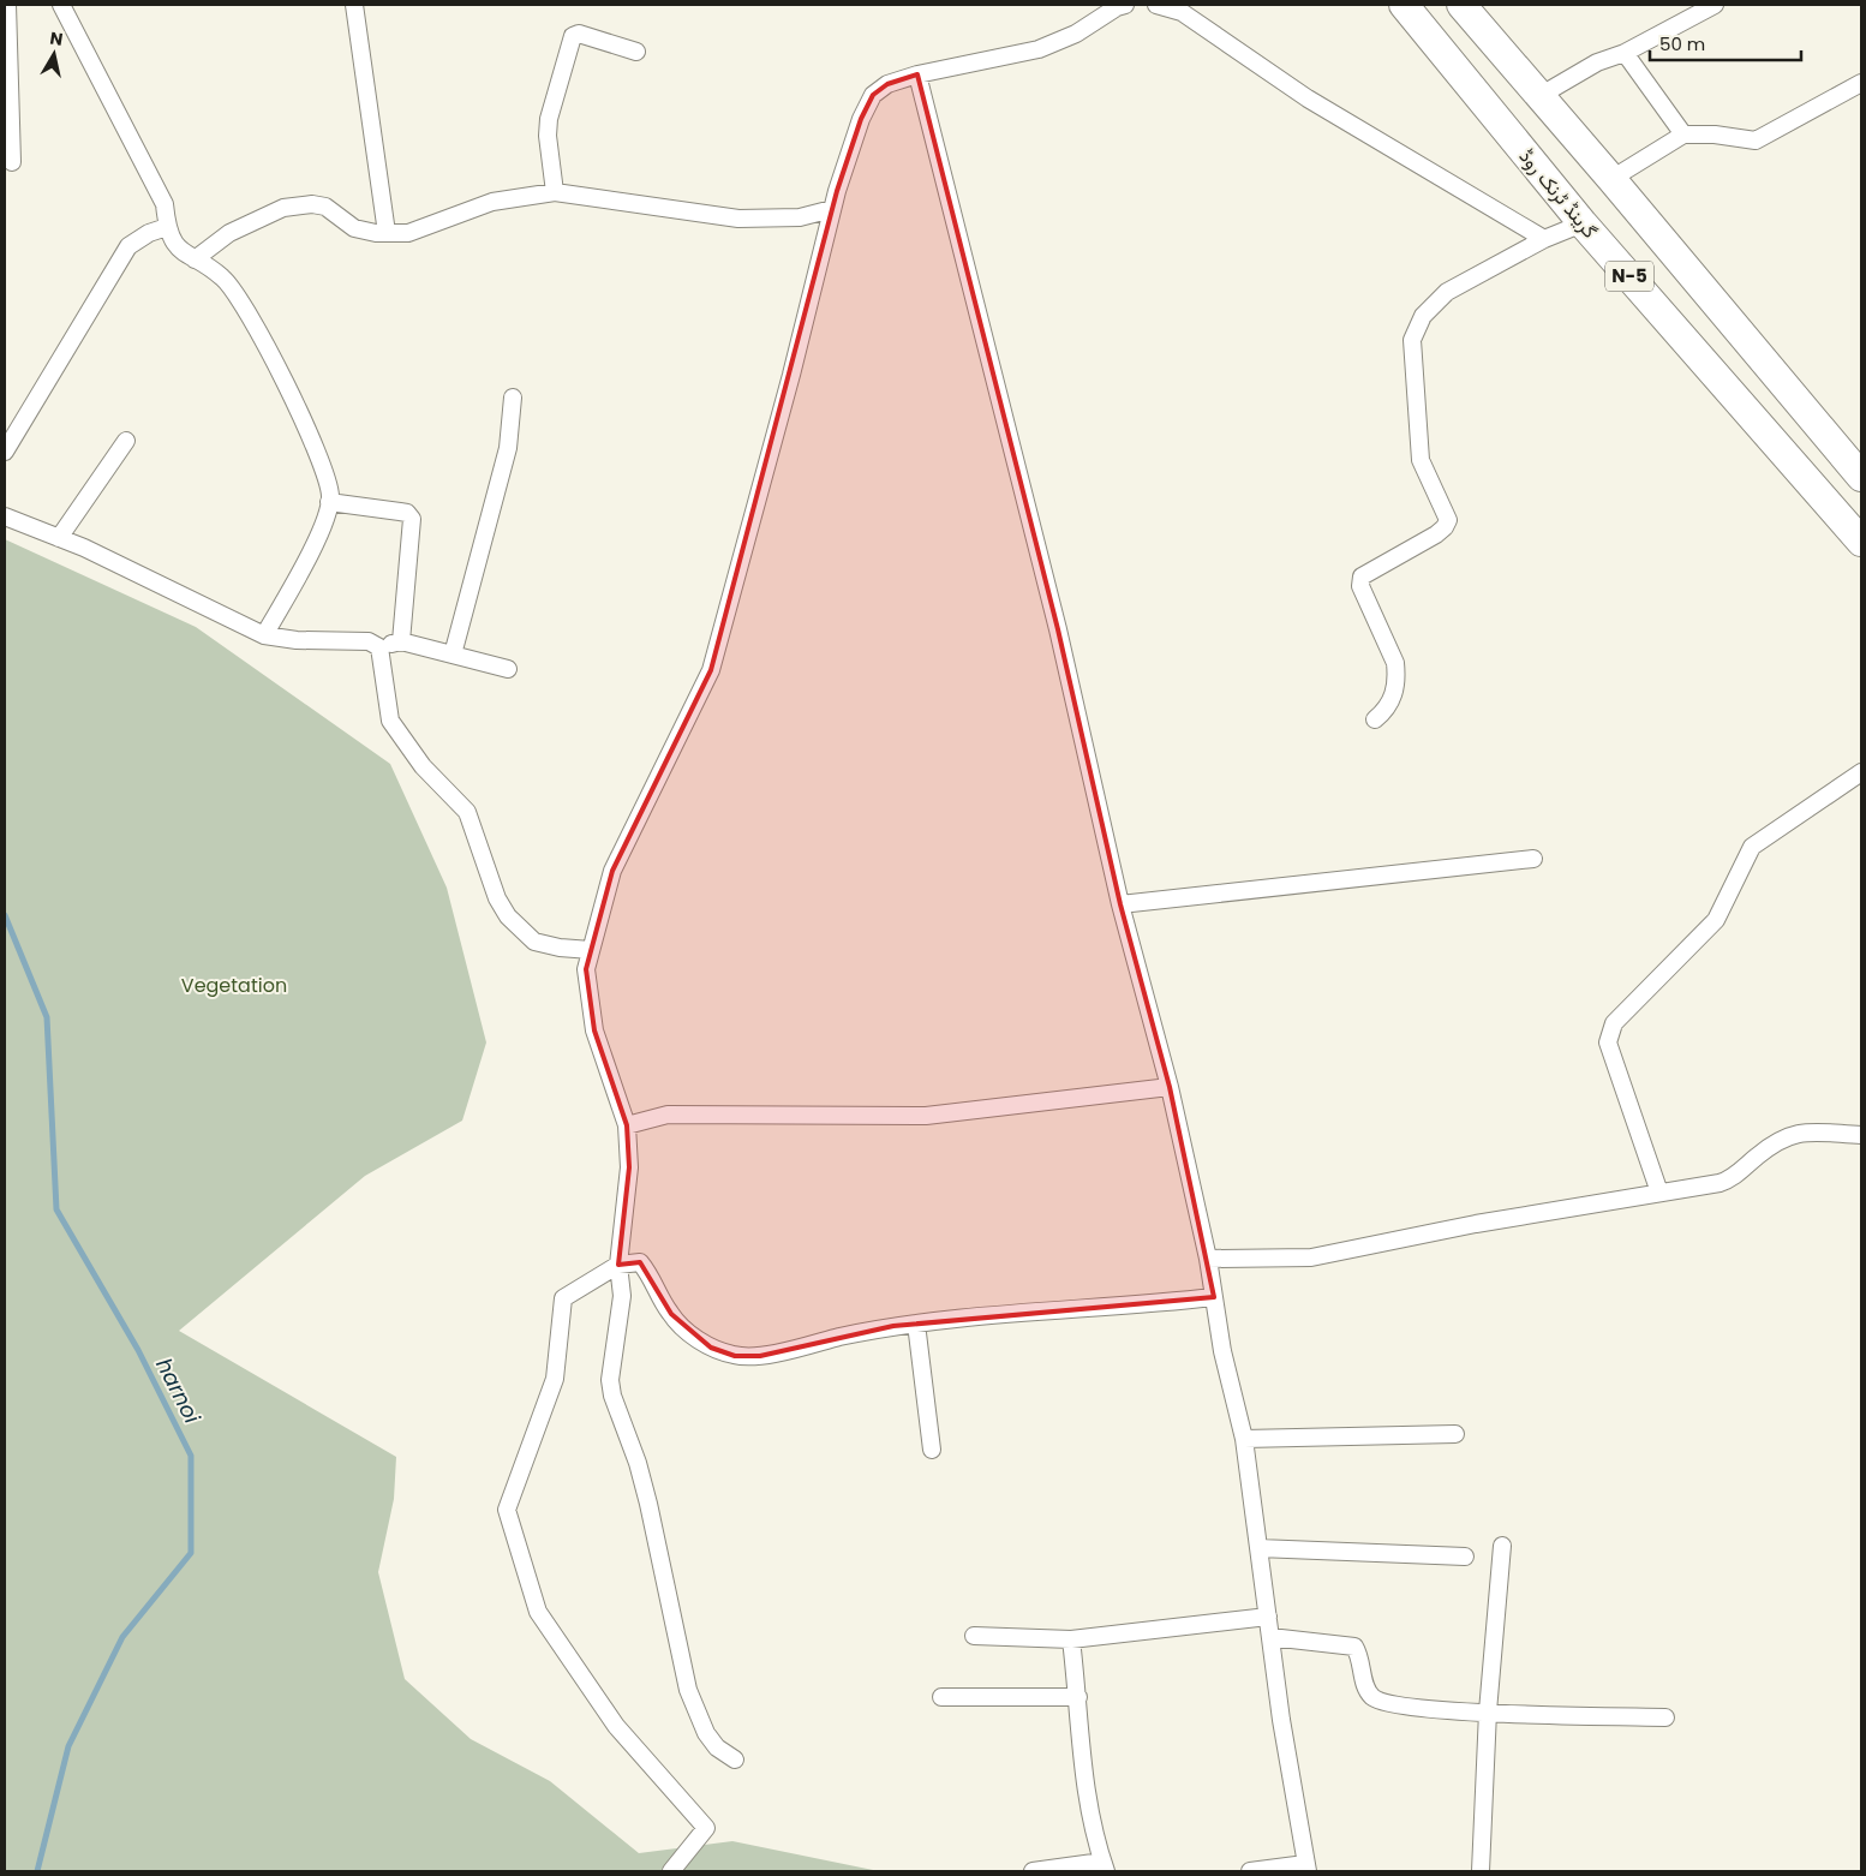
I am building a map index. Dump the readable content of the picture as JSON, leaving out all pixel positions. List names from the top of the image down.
{
  "streets": {
    "highway": ["گرینڈ ٹرنک روڈ", "N-5"]
  },
  "water": ["harnoi"],
  "parks": ["Vegetation"],
  "scale_bar": "50 m",
  "north": "top"
}
